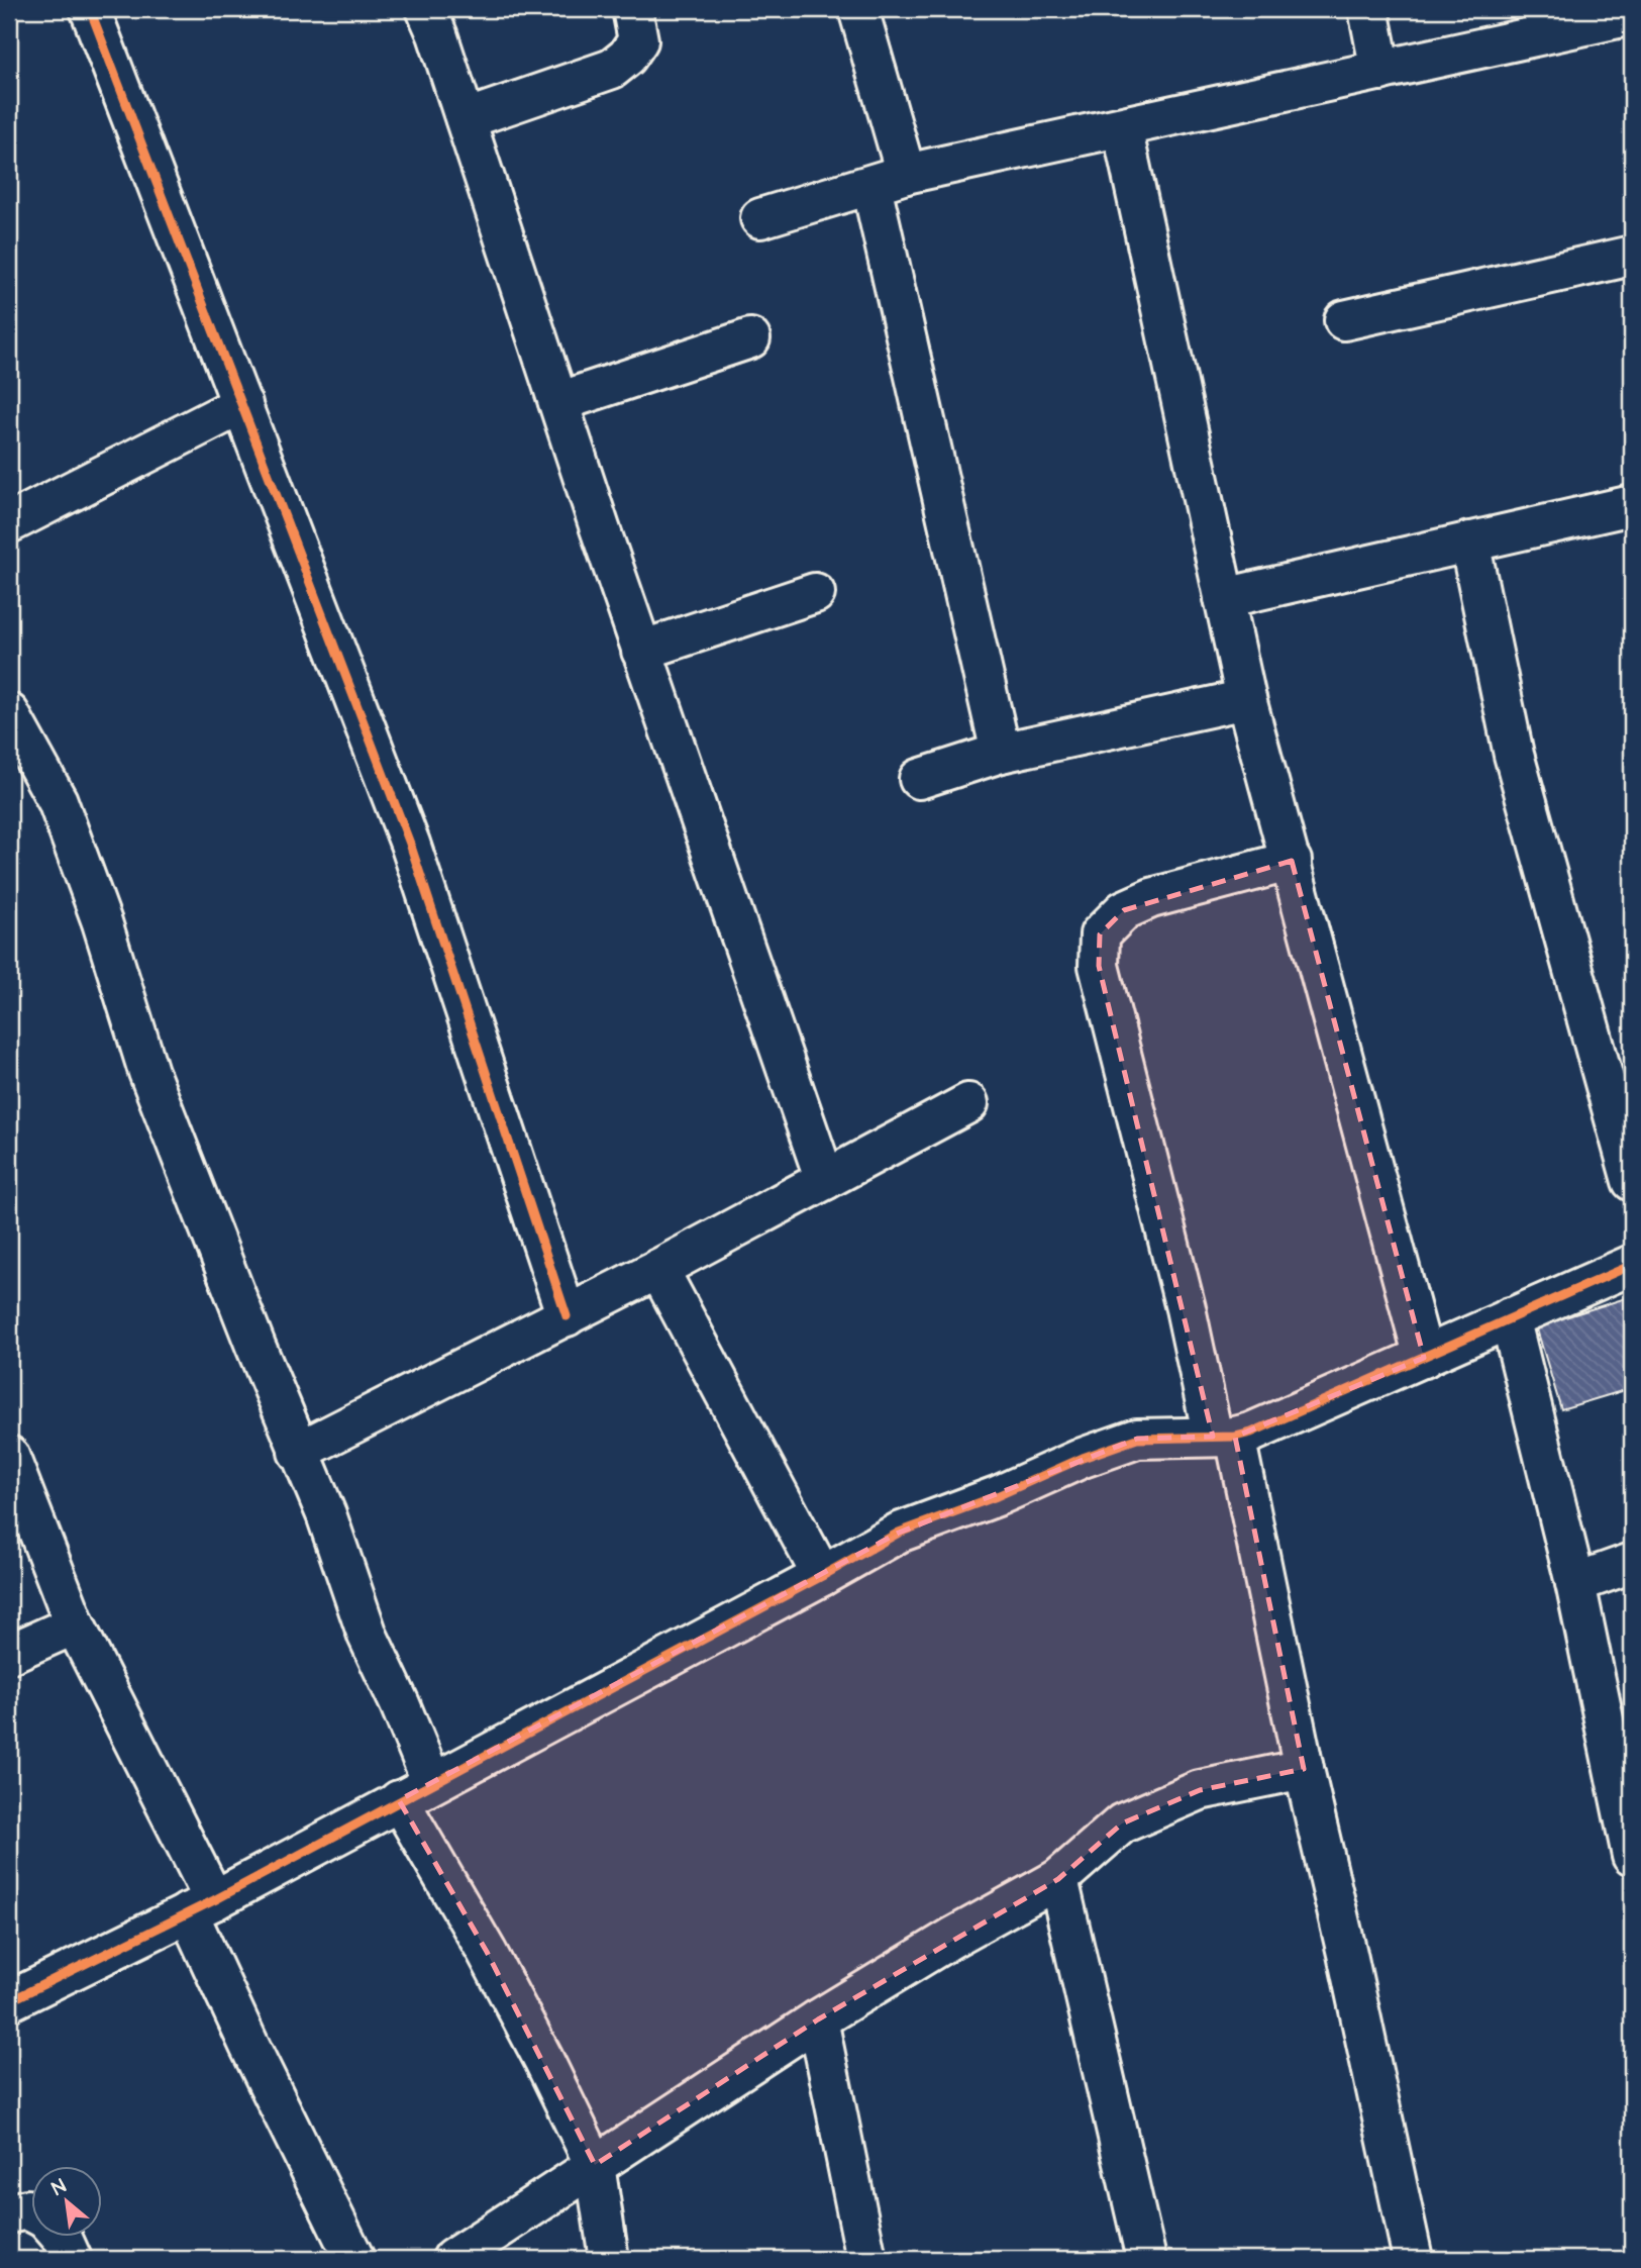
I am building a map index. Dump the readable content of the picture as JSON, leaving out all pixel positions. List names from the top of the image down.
{
  "north": "top left"
}
